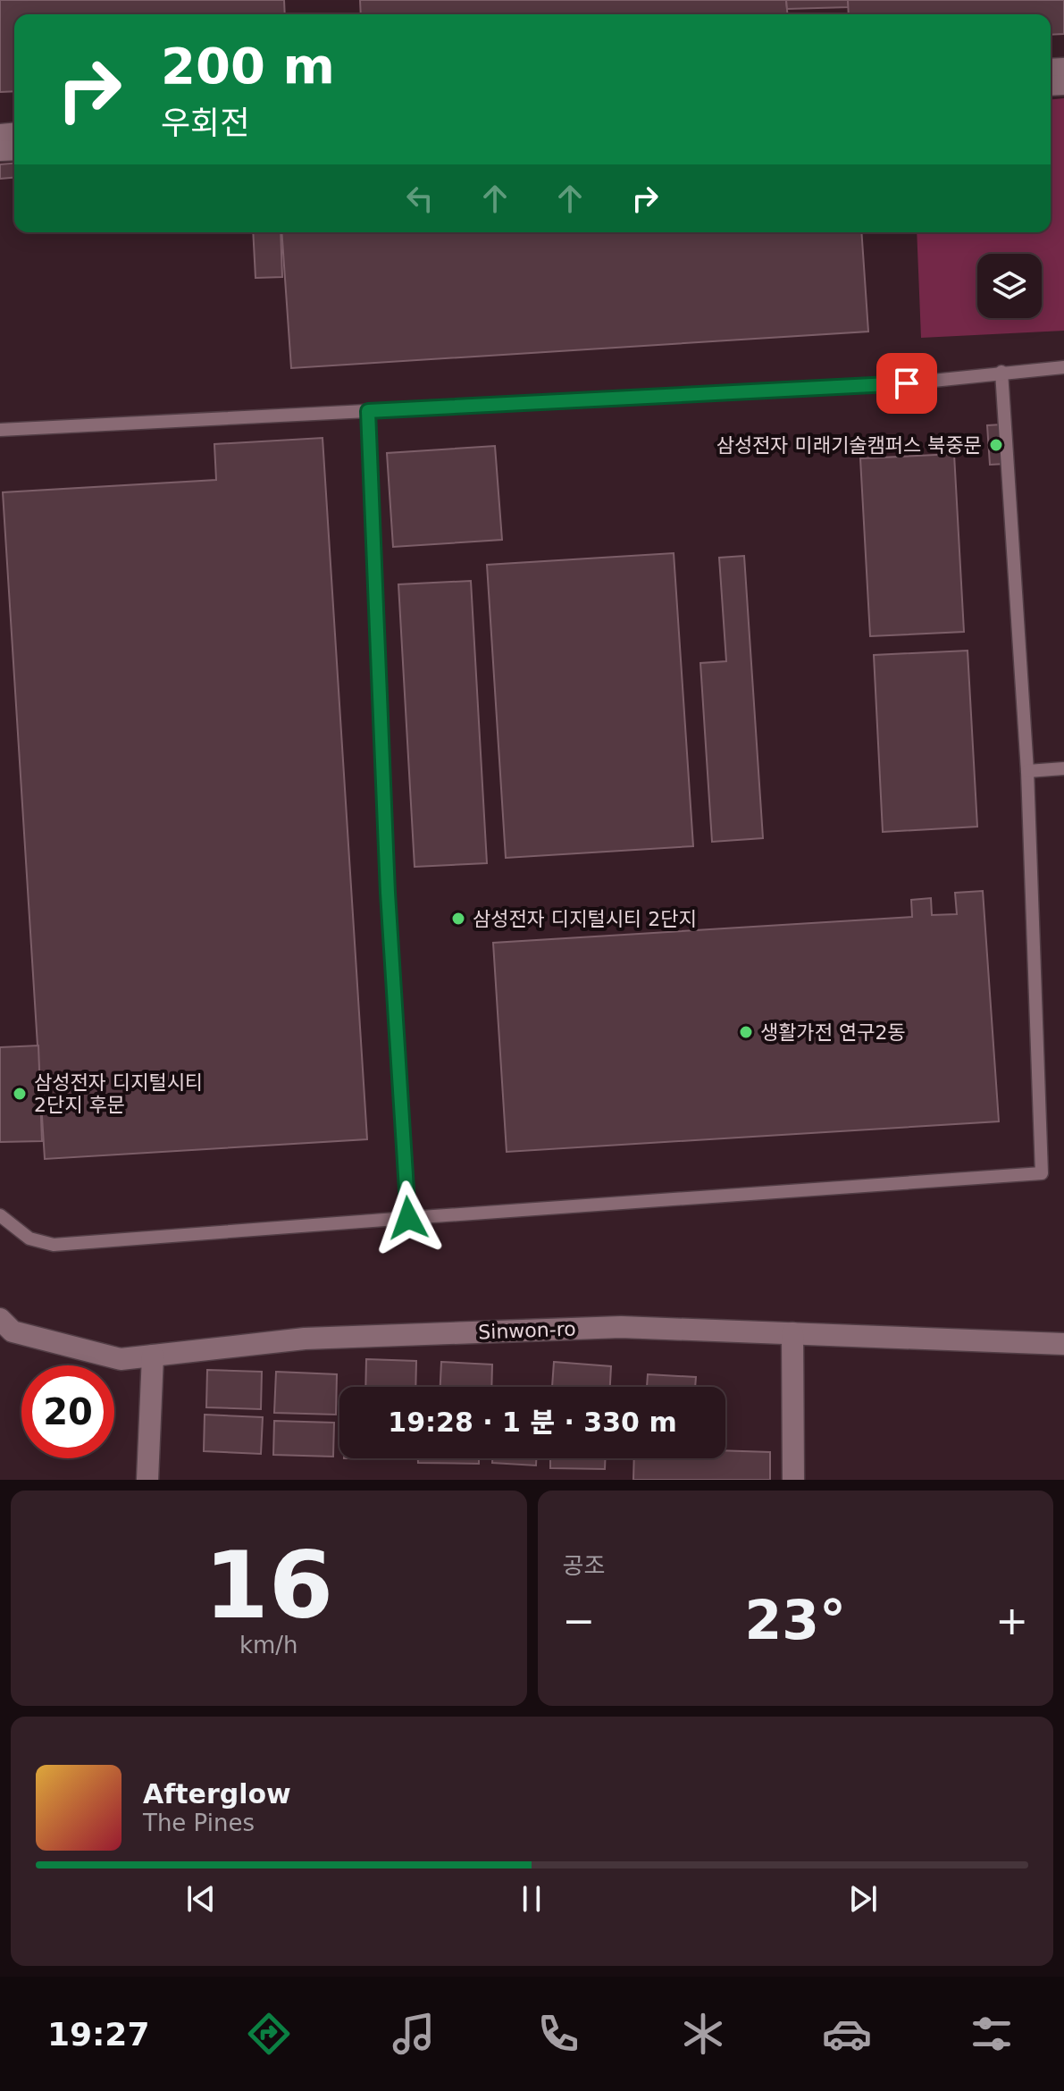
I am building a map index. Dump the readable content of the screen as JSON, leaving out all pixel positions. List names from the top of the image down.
{
  "streets": {
    "street": ["Sinwon-ro"]
  },
  "places": [
    "삼성전자 미래기술캠퍼스 북중문",
    "삼성전자 디지털시티 2단지",
    "생활가전 연구2동",
    "삼성전자 디지털시티 2단지 후문"
  ],
  "page": {
    "turn": ["200 m", "우회전"],
    "limit": "20",
    "trip": "19:28 · 1 분 · 330 m",
    "tile": [
      ["16", "km/h"],
      "공조"
    ],
    "heat": ["−", "23°", "+"],
    "song": ["Afterglow", "The Pines"],
    "tabs": "19:27"
  }
}
